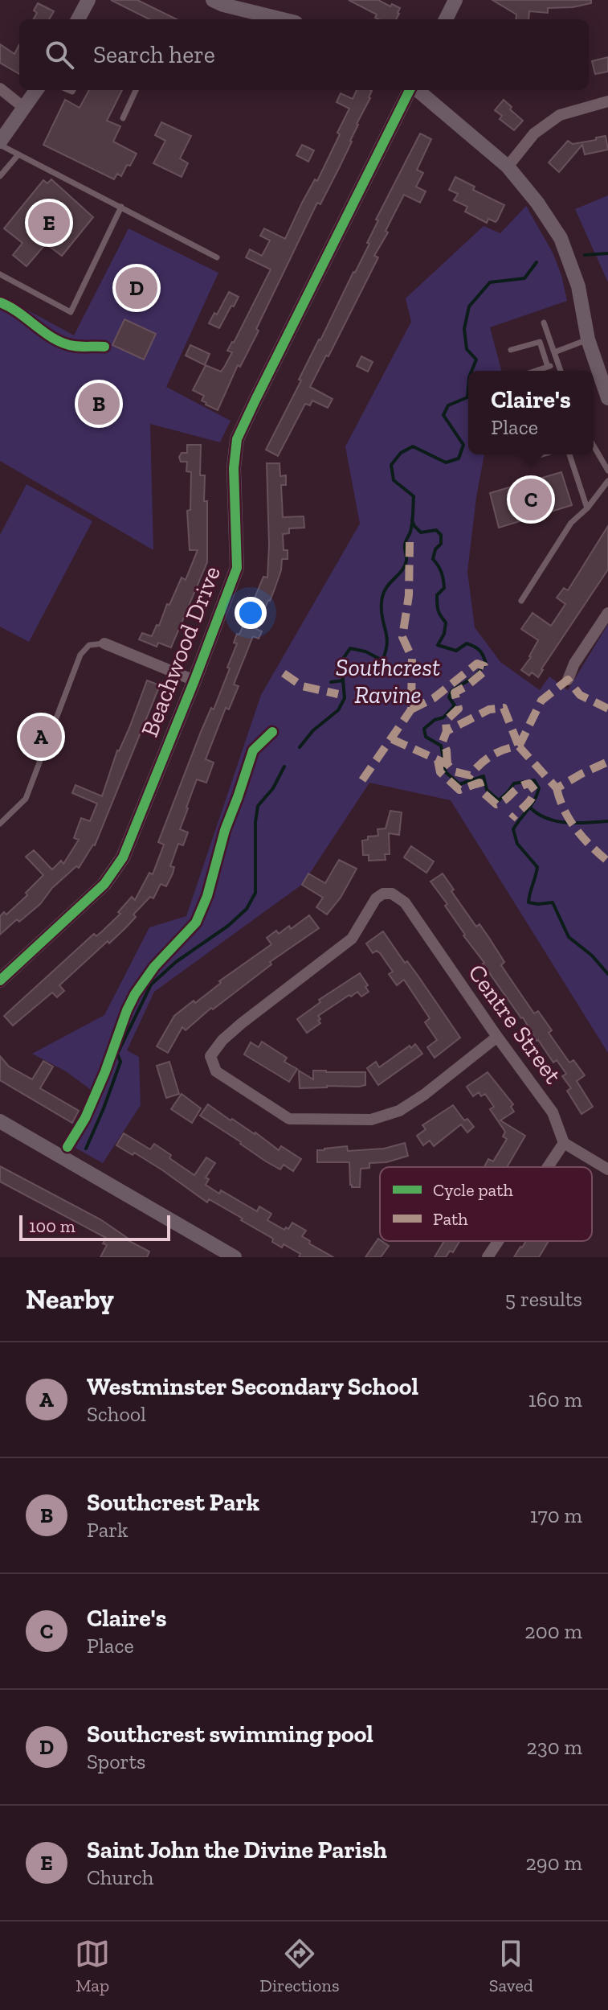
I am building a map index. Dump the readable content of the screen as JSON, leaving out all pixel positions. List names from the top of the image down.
{
  "streets": {
    "street": ["Beachwood Drive", "Centre Street"]
  },
  "parks": ["Southcrest Ravine"],
  "legend": ["Cycle path", "Path"],
  "scale_bar": "100 m",
  "page": {
    "search": "Search here",
    "pins": [
      "E",
      "D",
      "B",
      "C",
      "A"
    ],
    "popup": ["Claire's", "Place"],
    "scale": "100 m",
    "heading": ["Nearby", "5 results"],
    "list": [
      {
        "mark": "A",
        "name": "Westminster Secondary School",
        "note": "School",
        "value": "160 m"
      },
      {
        "mark": "B",
        "name": "Southcrest Park",
        "note": "Park",
        "value": "170 m"
      },
      {
        "mark": "C",
        "name": "Claire's",
        "note": "Place",
        "value": "200 m"
      },
      {
        "mark": "D",
        "name": "Southcrest swimming pool",
        "note": "Sports",
        "value": "230 m"
      },
      {
        "mark": "E",
        "name": "Saint John the Divine Parish",
        "note": "Church",
        "value": "290 m"
      }
    ],
    "nav": ["Map", "Directions", "Saved"]
  }
}
